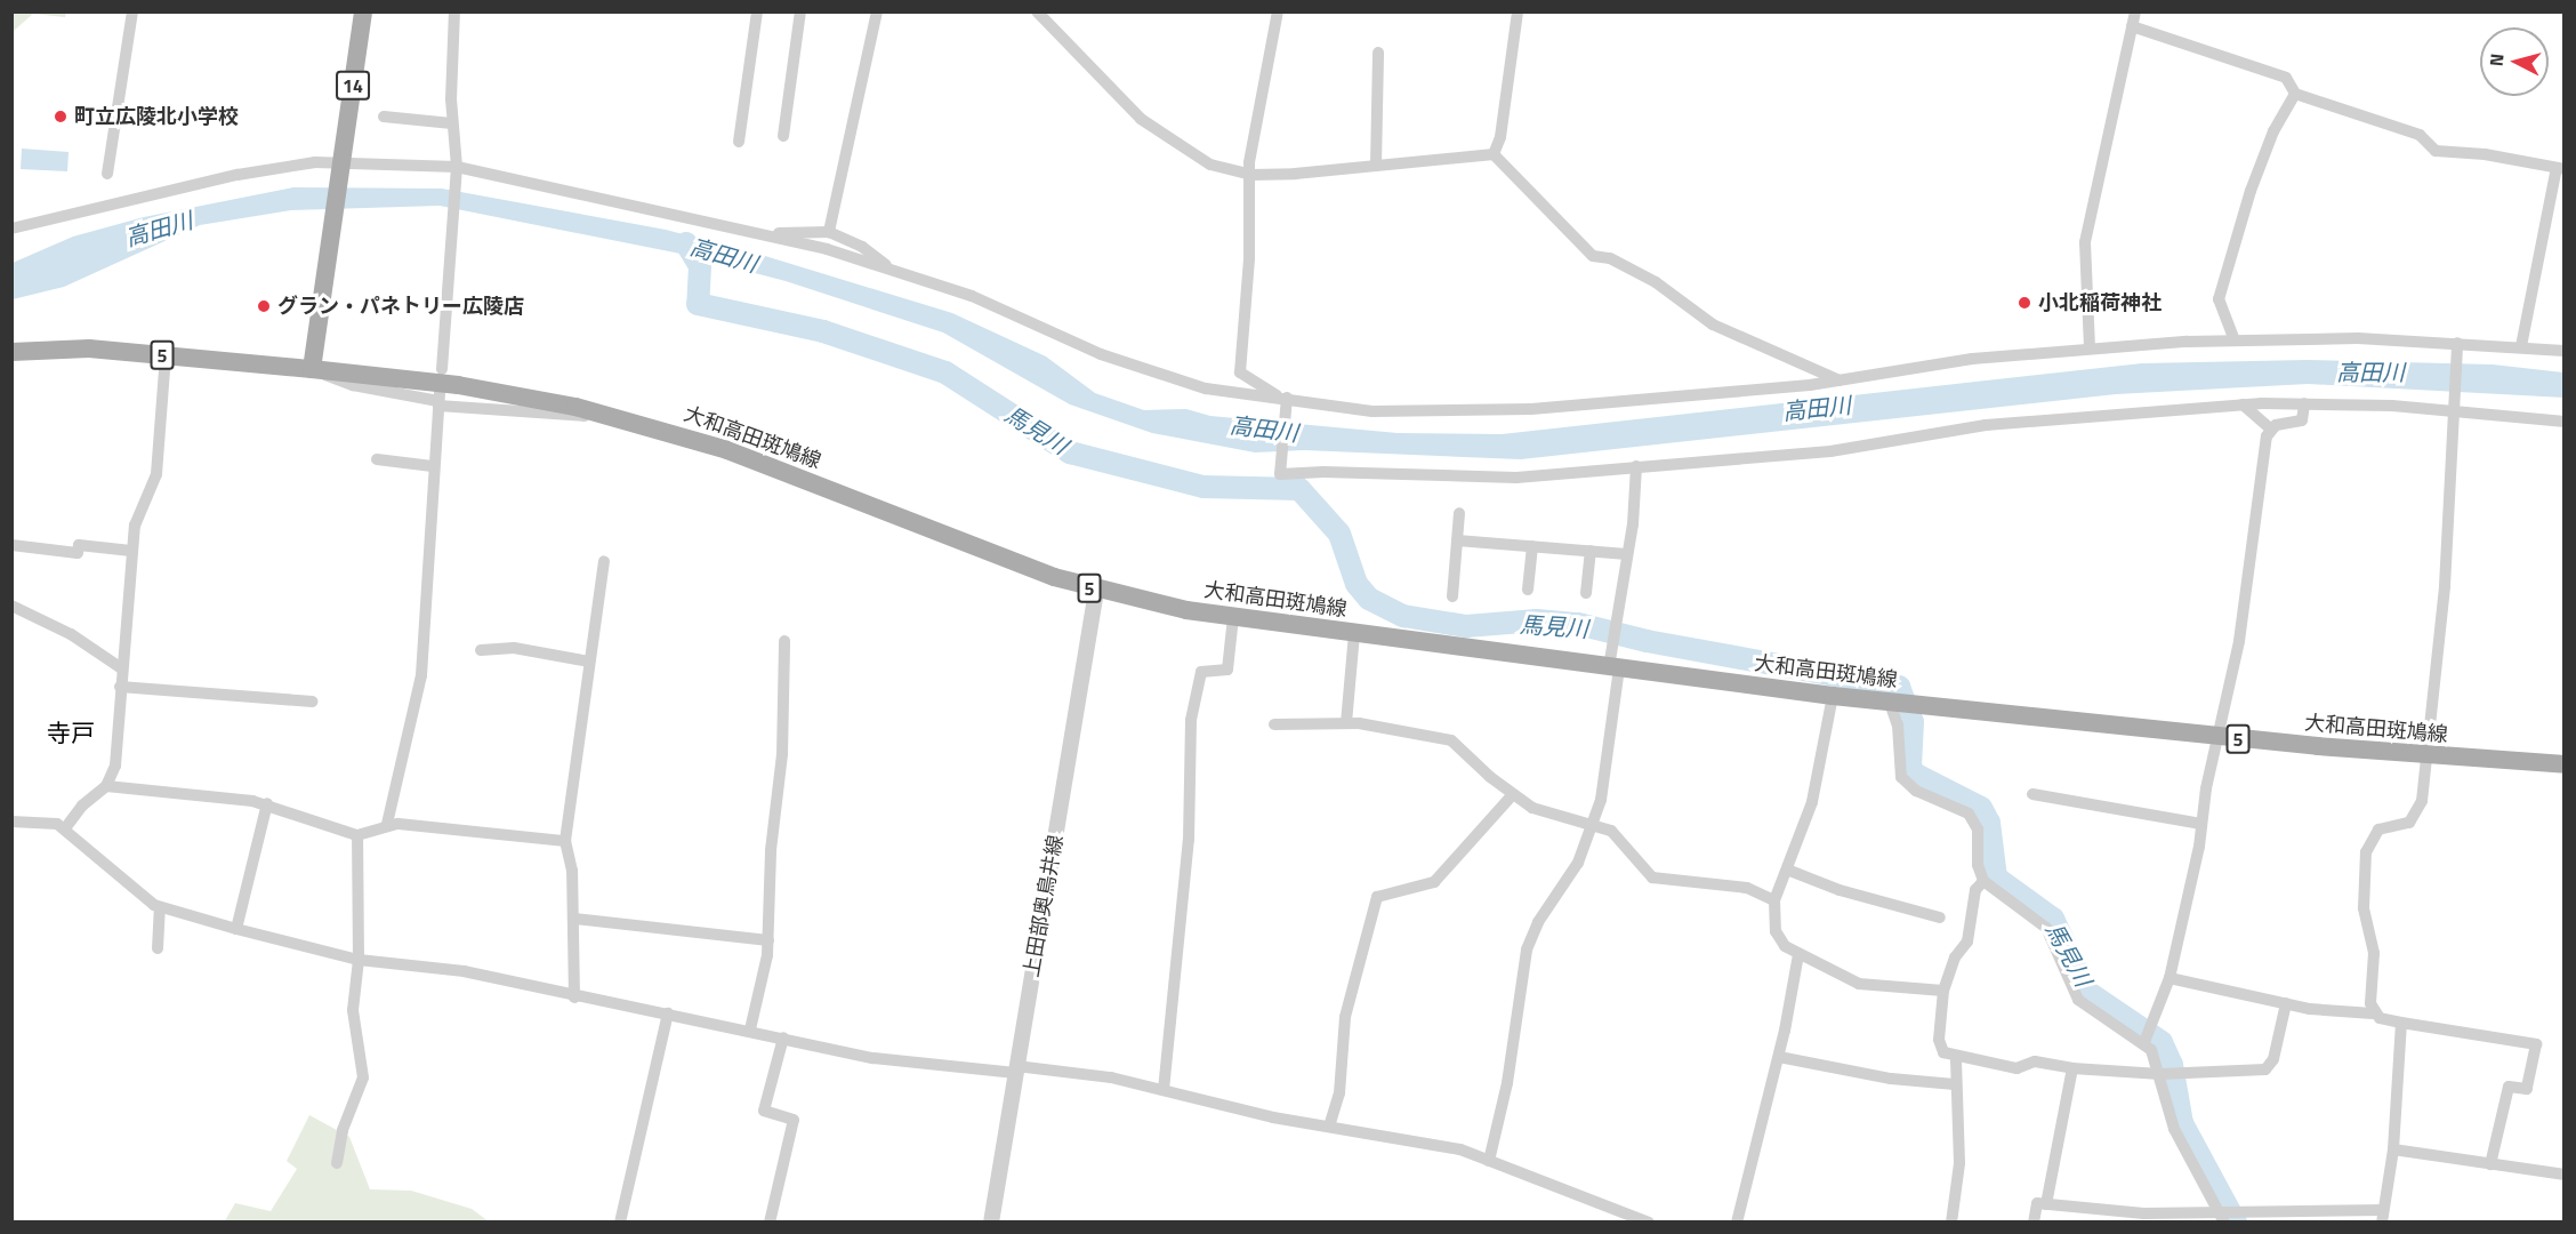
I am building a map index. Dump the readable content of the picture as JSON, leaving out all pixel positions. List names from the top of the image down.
{
  "streets": {
    "main road": ["14", "5", "大和高田斑鳩線"],
    "street": ["上田部奥鳥井線"]
  },
  "crossings": [
    ["14", "大和高田斑鳩線"],
    ["大和高田斑鳩線", "上田部奥鳥井線"]
  ],
  "districts": ["寺戸"],
  "water": ["高田川", "馬見川"],
  "places": ["町立広陵北小学校", "小北稲荷神社", "グラン・パネトリー広陵店"],
  "north": "left"
}
